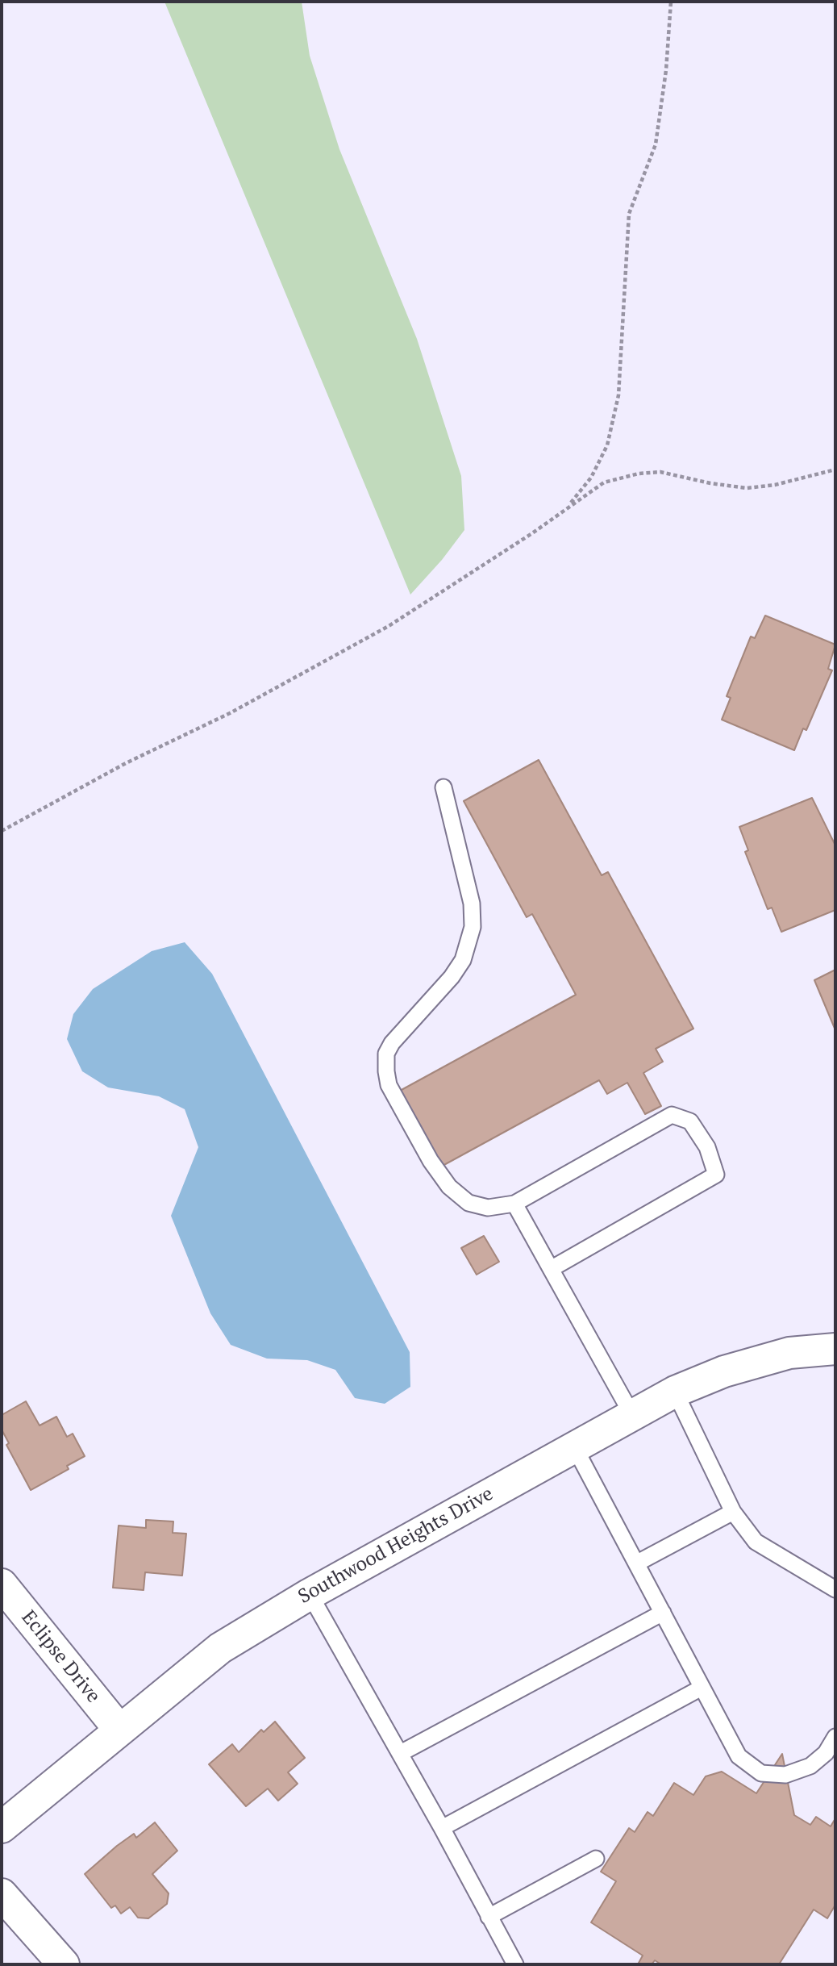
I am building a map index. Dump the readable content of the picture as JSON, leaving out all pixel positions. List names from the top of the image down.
{
  "streets": {
    "street": ["Southwood Heights Drive", "Eclipse Drive"]
  },
  "crossings": [
    ["Southwood Heights Drive", "Eclipse Drive"]
  ]
}
